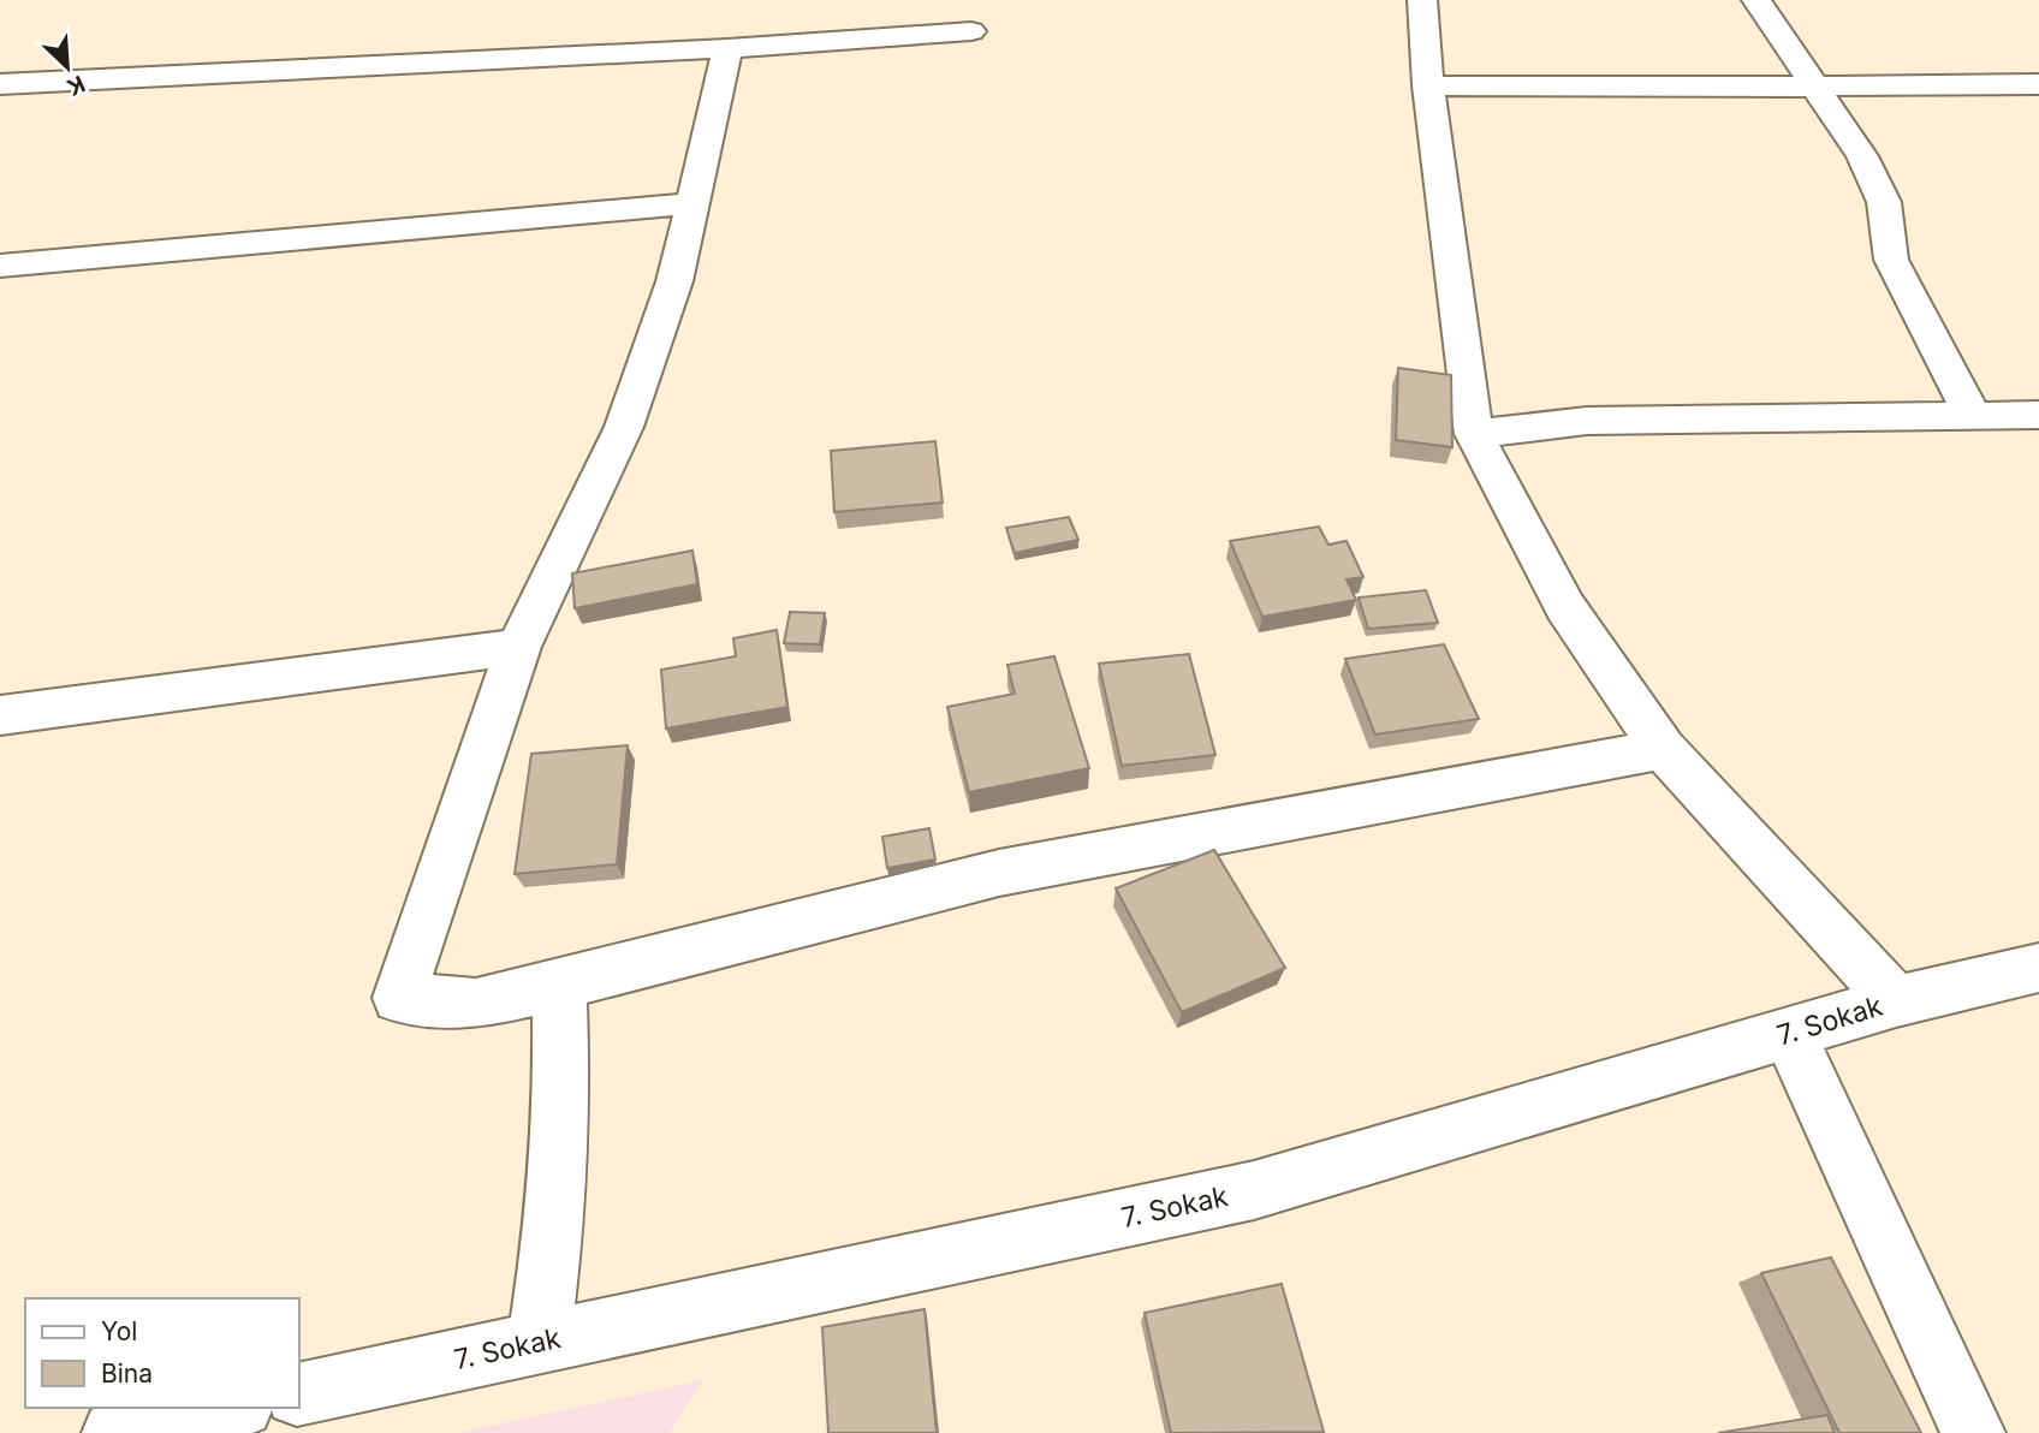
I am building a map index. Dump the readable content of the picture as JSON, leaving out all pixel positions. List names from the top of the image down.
{
  "streets": {
    "street": ["7. Sokak"]
  },
  "legend": ["Yol", "Bina"],
  "north": "bottom right"
}
